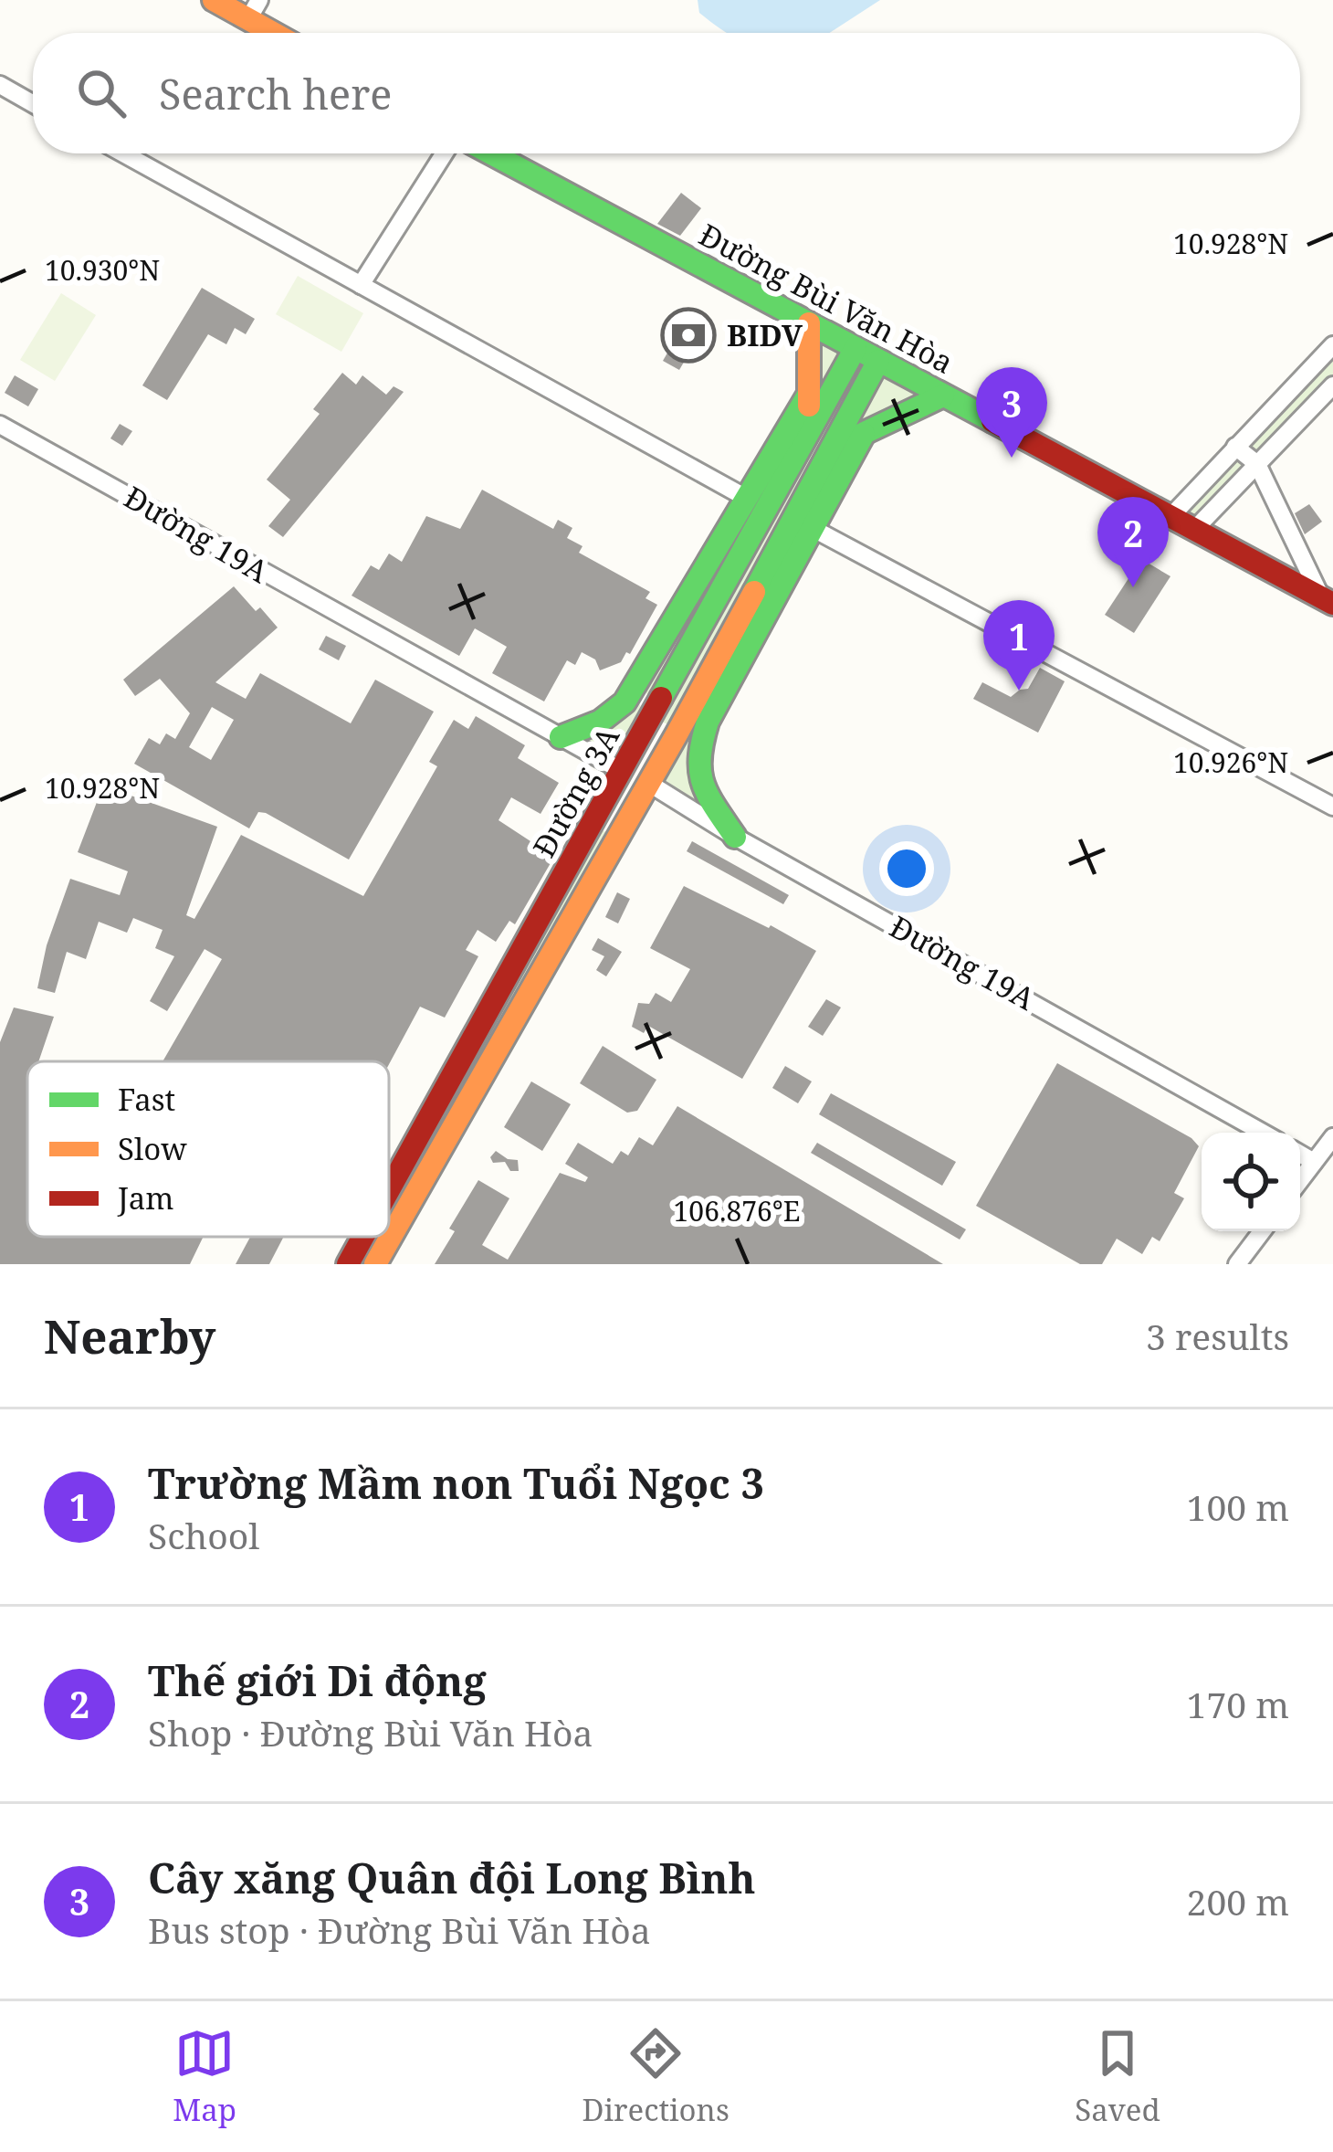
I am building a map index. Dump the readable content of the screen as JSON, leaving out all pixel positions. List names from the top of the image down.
{
  "streets": {
    "street": ["Đường Bùi Văn Hòa", "Đường 19A", "Đường 3A"]
  },
  "crossings": [
    ["Đường Bùi Văn Hòa", "Đường 3A"],
    ["Đường 19A", "Đường 3A"]
  ],
  "places": {
    "bank": ["BIDV"]
  },
  "legend": ["Fast", "Slow", "Jam"],
  "page": {
    "search": "Search here",
    "pins": ["3", "2", "1"],
    "heading": ["Nearby", "3 results"],
    "list": [
      {
        "mark": "1",
        "name": "Trường Mầm non Tuổi Ngọc 3",
        "note": "School",
        "value": "100 m"
      },
      {
        "mark": "2",
        "name": "Thế giới Di động",
        "note": "Shop · Đường Bùi Văn Hòa",
        "value": "170 m"
      },
      {
        "mark": "3",
        "name": "Cây xăng Quân đội Long Bình",
        "note": "Bus stop · Đường Bùi Văn Hòa",
        "value": "200 m"
      }
    ],
    "nav": ["Map", "Directions", "Saved"]
  },
  "coordinates": [
    "10.928°N",
    "10.930°N",
    "10.926°N",
    "106.876°E"
  ]
}
